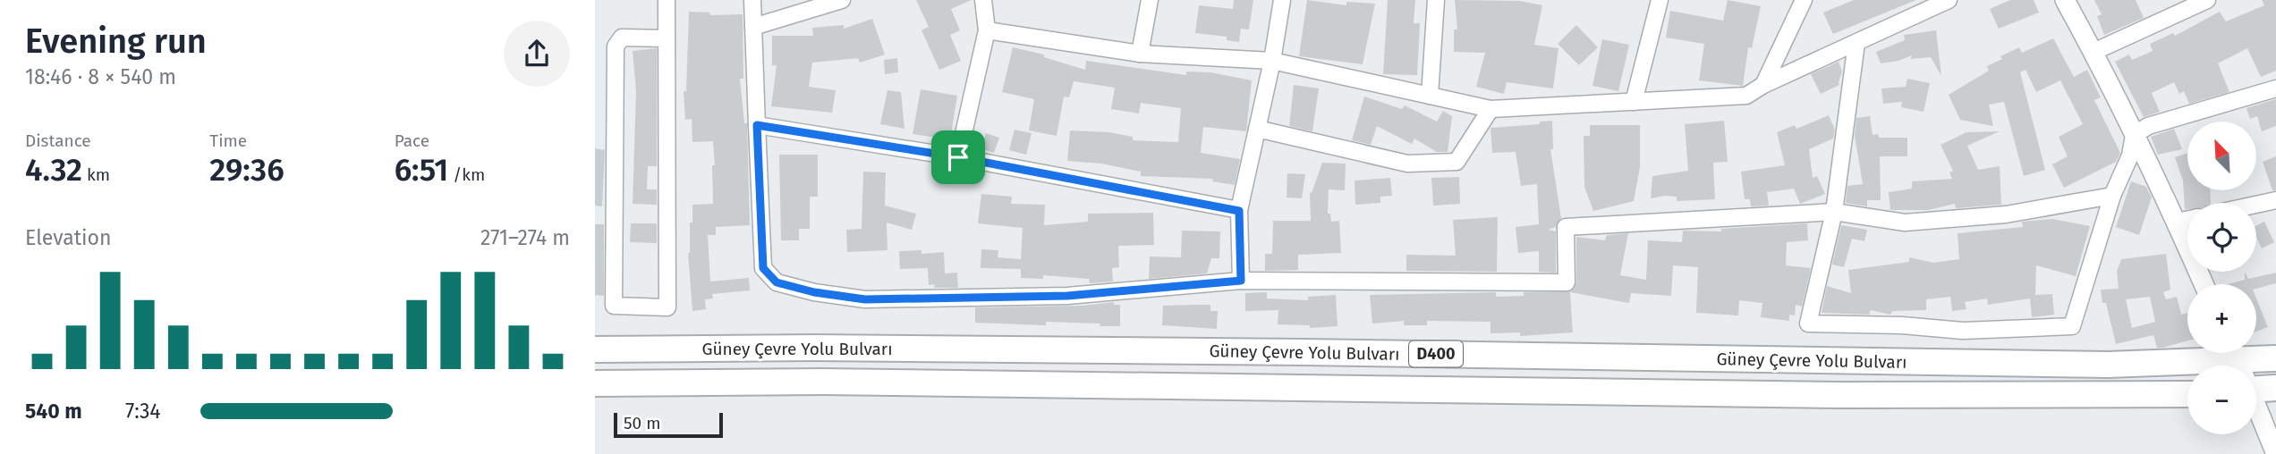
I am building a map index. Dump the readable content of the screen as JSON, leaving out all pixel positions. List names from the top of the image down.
{
  "streets": {
    "highway": ["Güney Çevre Yolu Bulvarı", "D400"]
  },
  "scale_bar": "50 m",
  "north": "top left",
  "page": {
    "heading": ["Evening run", "18:46 · 8 × 540 m"],
    "stats": [
      ["Distance", "4.32 km"],
      ["Time", "29:36"],
      ["Pace", "6:51 /km"]
    ],
    "map_buttons": ["+", "−"],
    "chart": ["Elevation", "271–274 m"],
    "list": [
      {
        "name": "540 m",
        "note": "7:34"
      }
    ],
    "scale": "50 m"
  }
}
